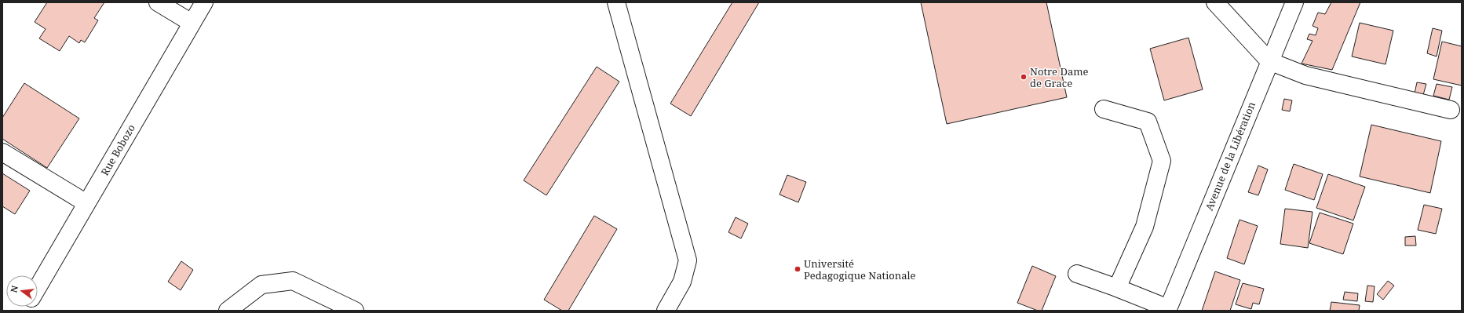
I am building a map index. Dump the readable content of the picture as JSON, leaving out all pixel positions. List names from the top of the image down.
{
  "streets": {
    "main road": ["Rue Bobozo", "Avenue de la Libération"]
  },
  "places": ["Notre Dame de Grace", "Université Pedagogique Nationale"],
  "north": "left"
}
